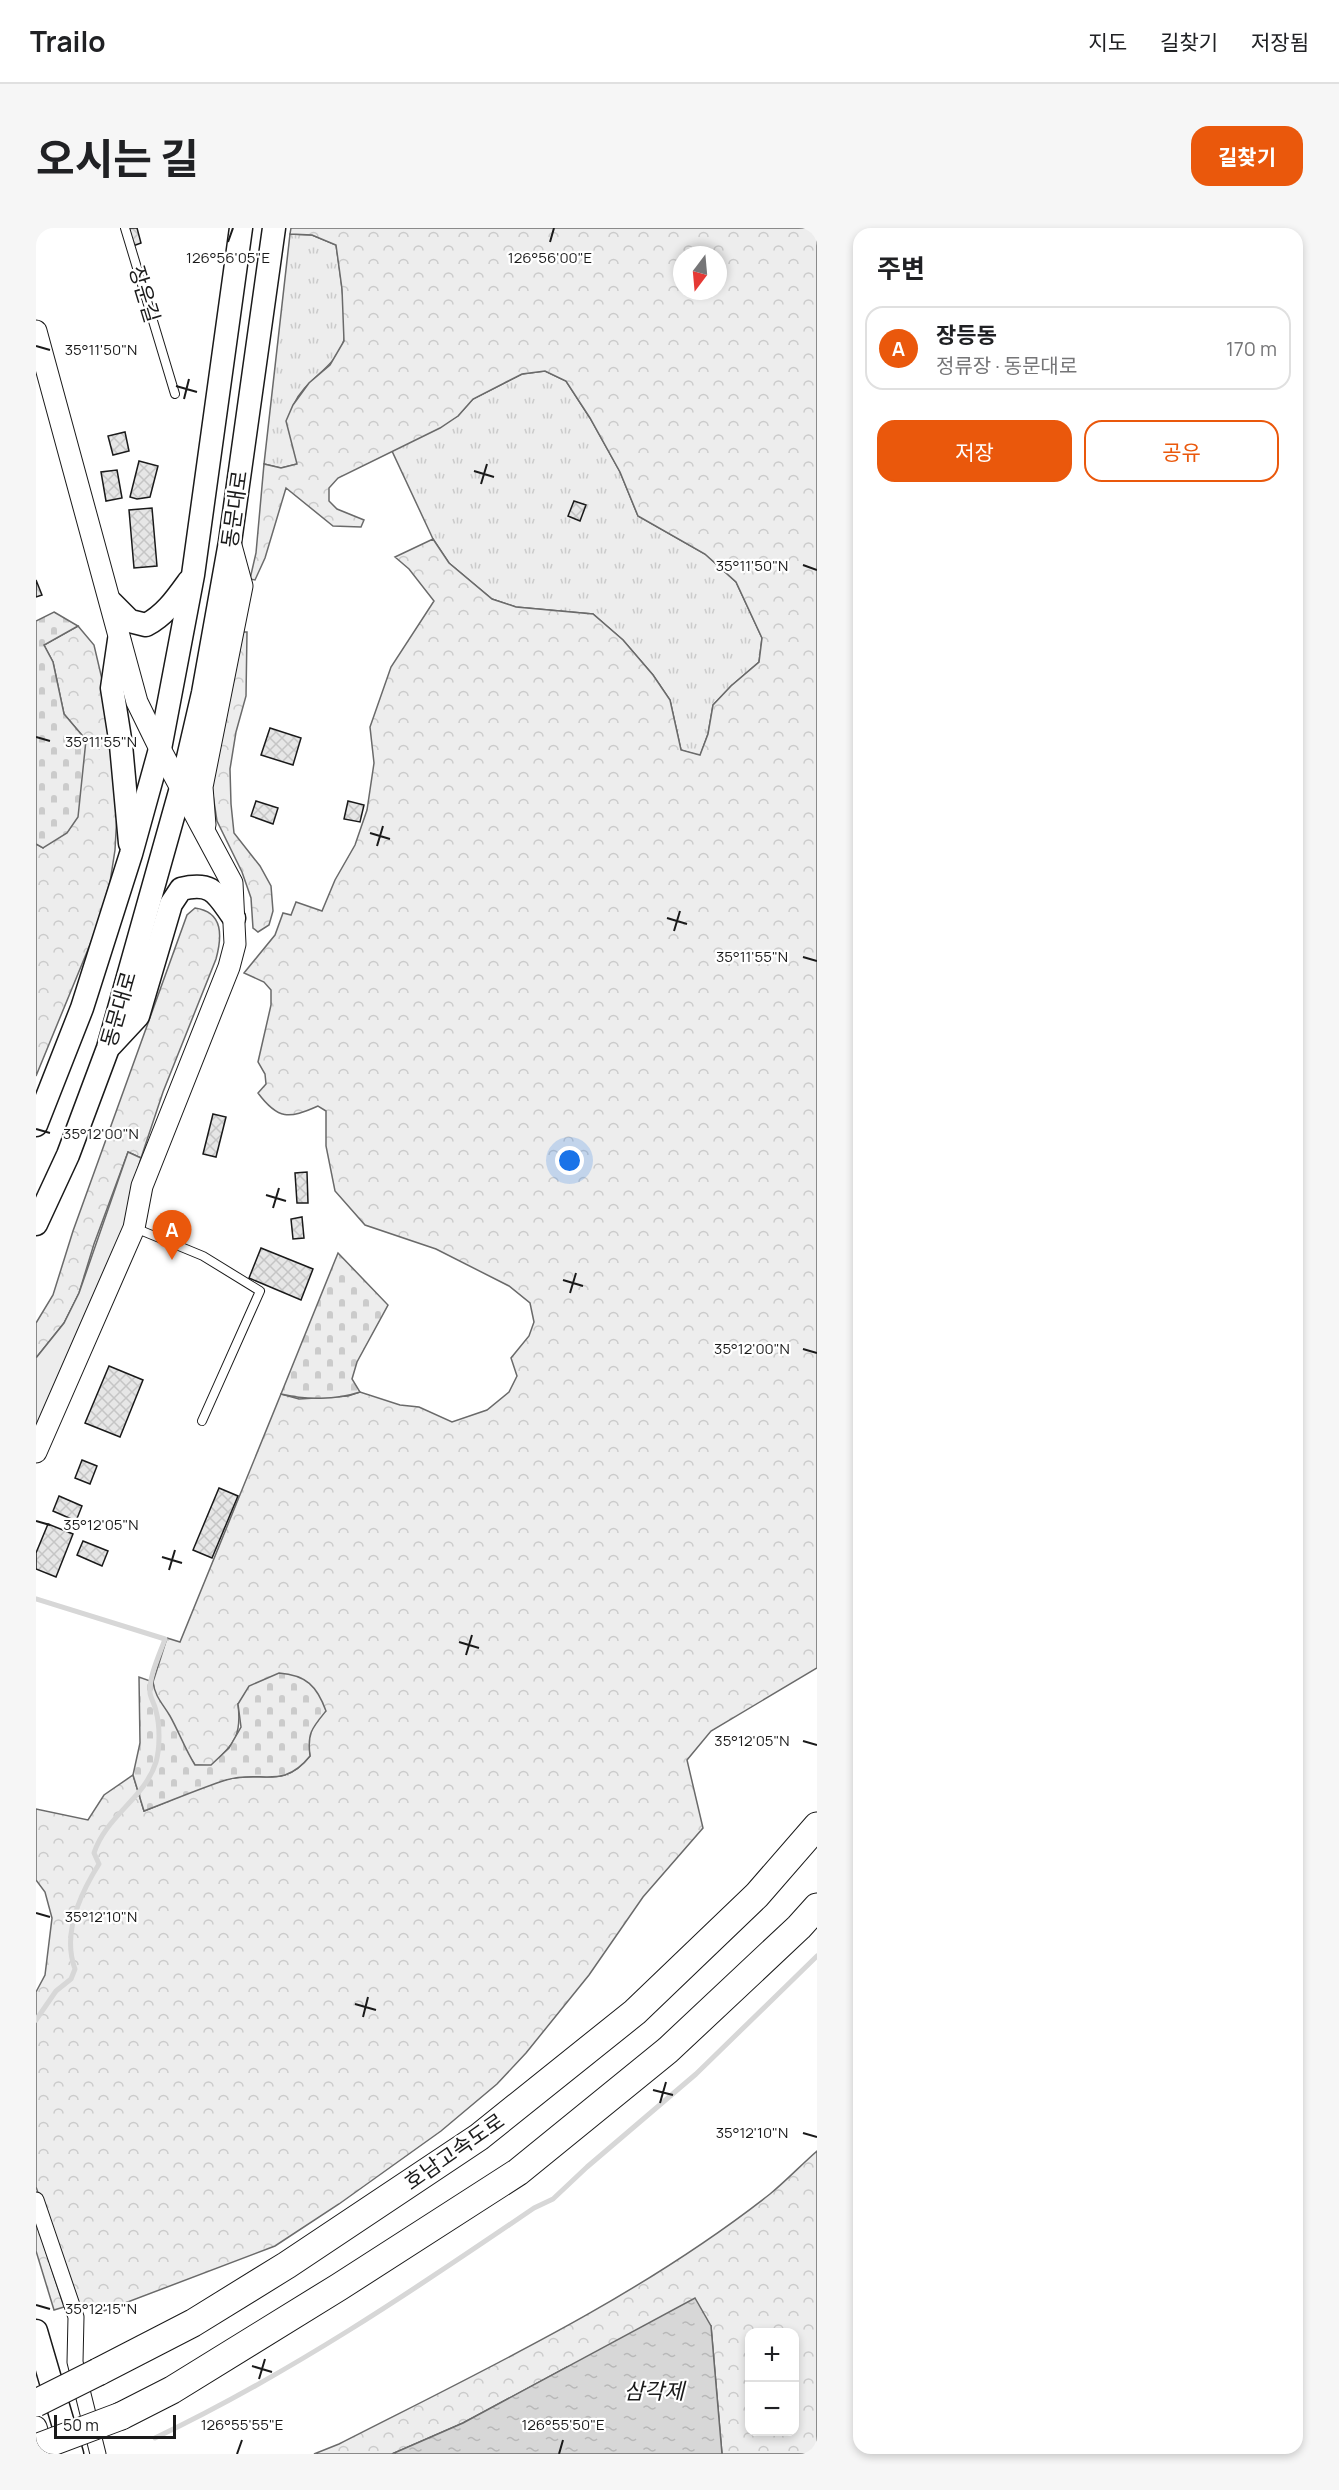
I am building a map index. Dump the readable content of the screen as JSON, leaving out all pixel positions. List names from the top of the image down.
{
  "streets": {
    "highway": ["호남고속도로"],
    "main road": ["동문대로"],
    "lane": ["장운길"]
  },
  "water": ["삼각제"],
  "scale_bar": "50 m",
  "north": "bottom",
  "page": {
    "header": "Trailo",
    "nav": ["지도", "길찾기", "저장됨"],
    "title": "오시는 길",
    "buttons": [
      "길찾기",
      ["저장", "공유"]
    ],
    "heading": "주변",
    "list": [
      {
        "mark": "A",
        "name": "장등동",
        "note": "정류장 · 동문대로",
        "value": "170 m"
      }
    ],
    "pins": "A",
    "map_buttons": ["+", "−"],
    "scale": "50 m"
  },
  "coordinates": [
    "126°56'05\"E",
    "126°56'00\"E",
    "35°11'50\"N",
    "35°11'55\"N",
    "35°12'00\"N",
    "35°12'05\"N",
    "35°12'10\"N",
    "35°12'15\"N",
    "126°55'55\"E",
    "126°55'50\"E"
  ]
}
